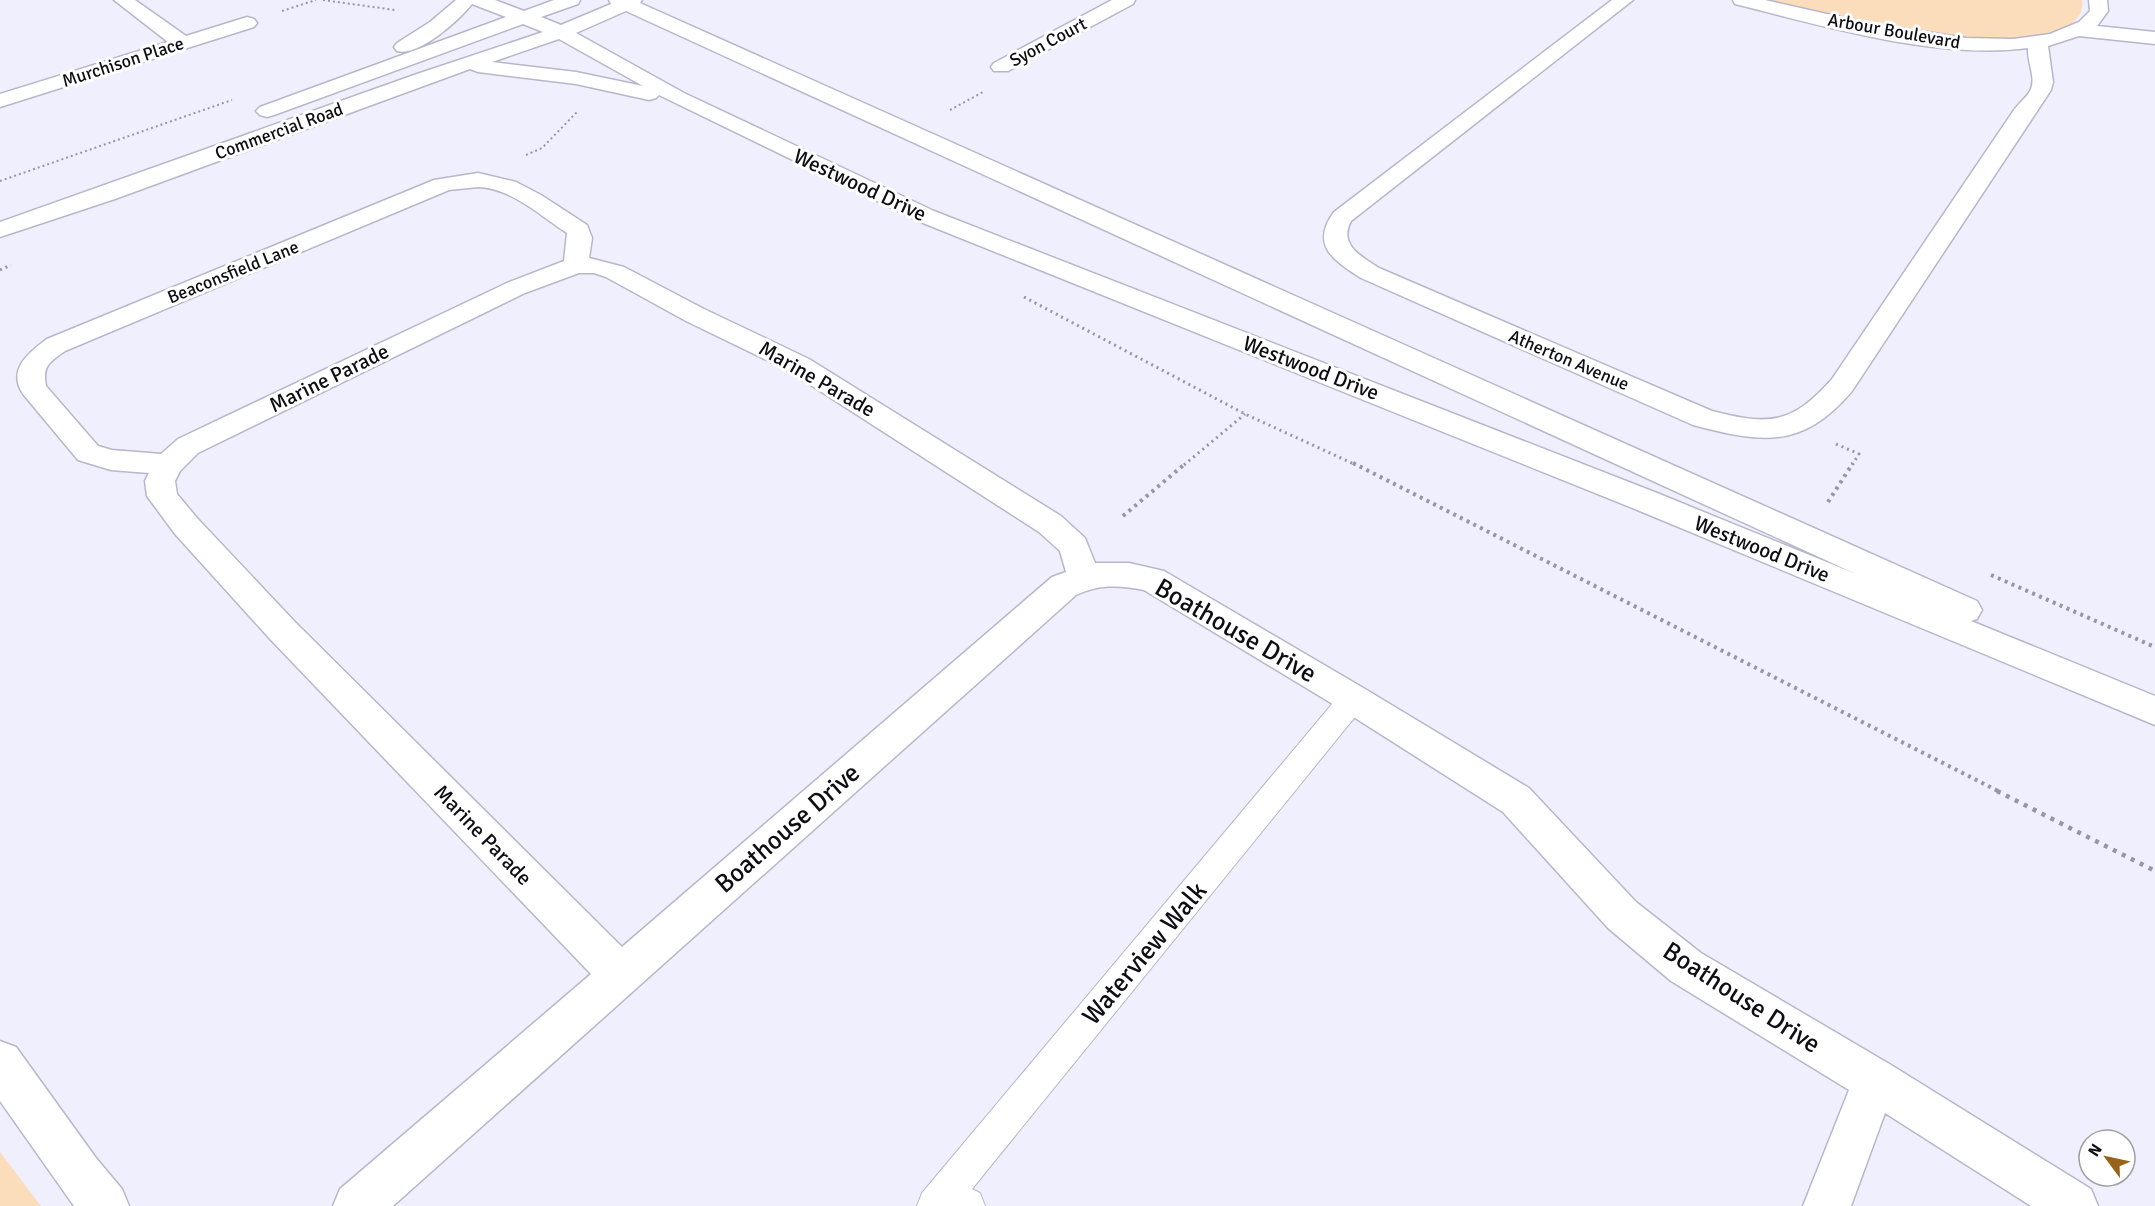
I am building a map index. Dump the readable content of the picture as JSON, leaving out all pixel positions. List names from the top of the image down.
{
  "streets": {
    "street": [
      "Arbour Boulevard",
      "Syon Court",
      "Murchison Place",
      "Commercial Road",
      "Westwood Drive",
      "Beaconsfield Lane",
      "Atherton Avenue",
      "Marine Parade",
      "Boathouse Drive"
    ],
    "lane": ["Waterview Walk"]
  },
  "crossings": [
    ["Arbour Boulevard", "Atherton Avenue"],
    ["Commercial Road", "Westwood Drive"],
    ["Beaconsfield Lane", "Marine Parade"],
    ["Marine Parade", "Boathouse Drive"],
    ["Boathouse Drive", "Waterview Walk"]
  ],
  "north": "top left"
}
